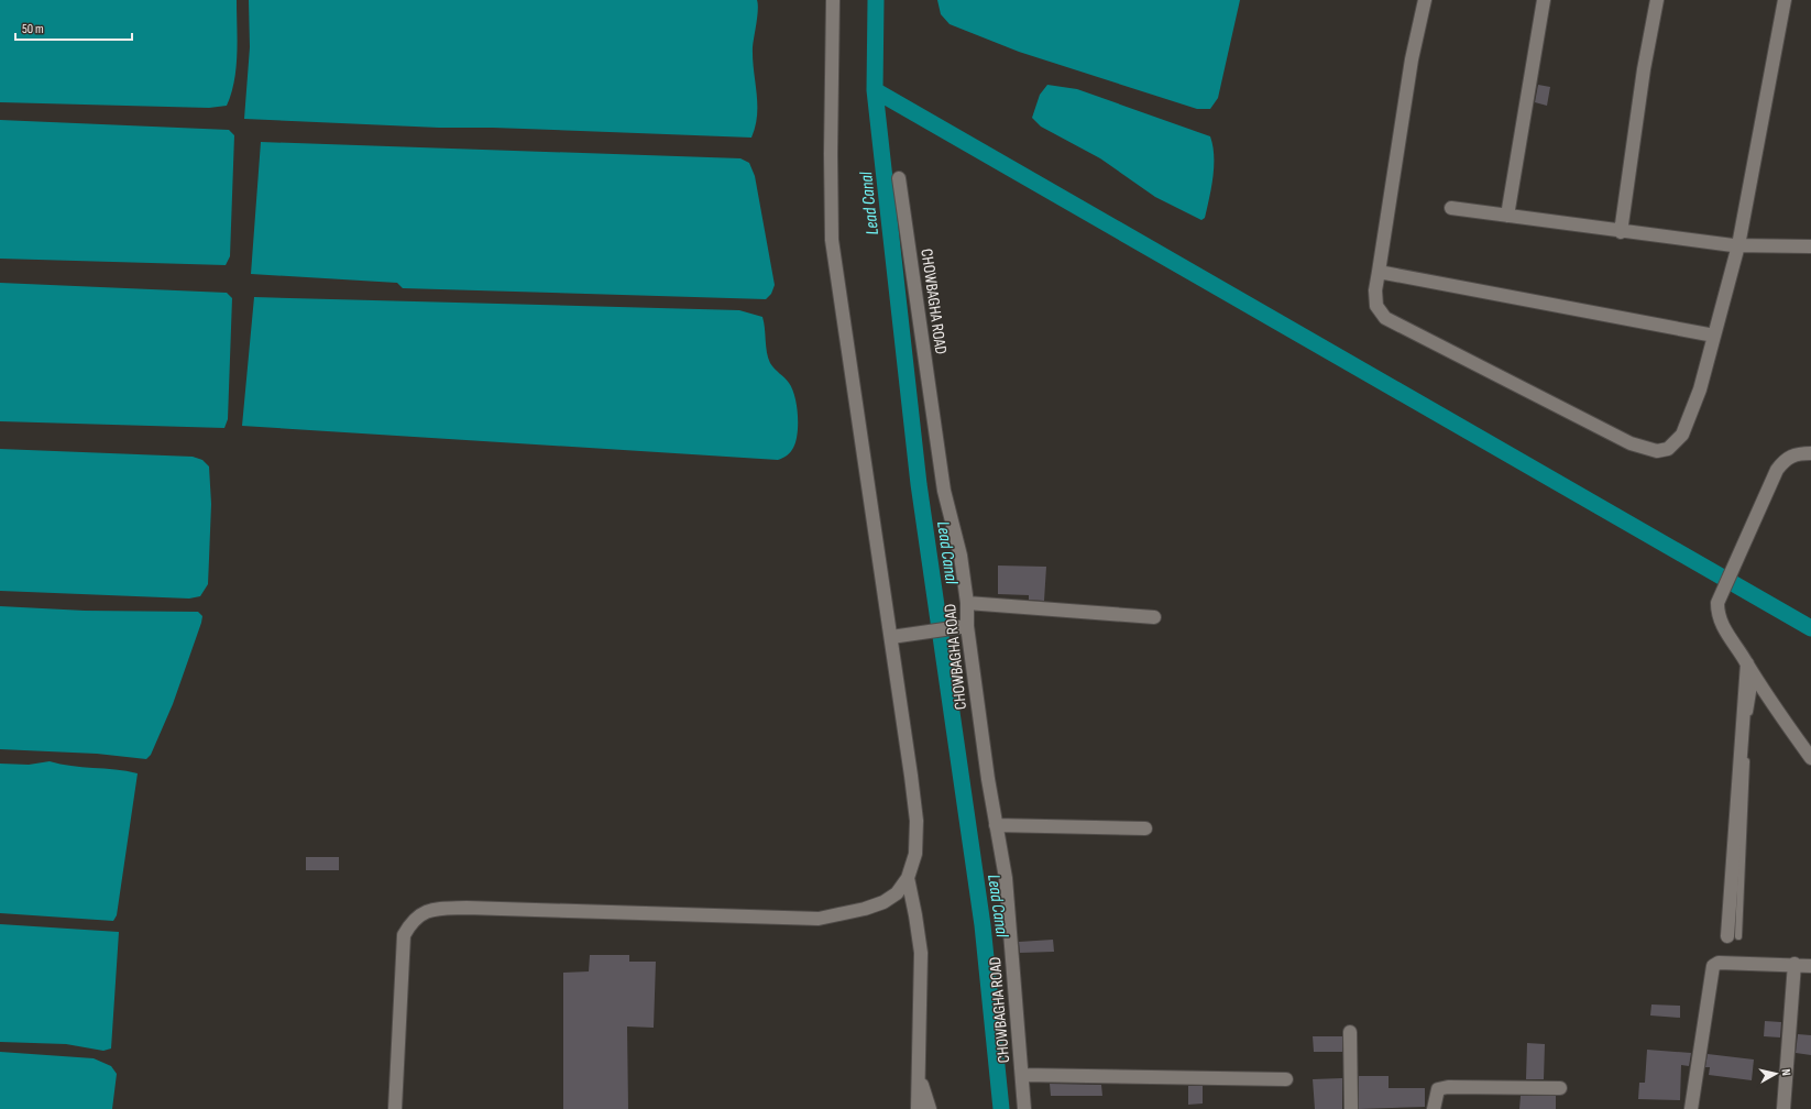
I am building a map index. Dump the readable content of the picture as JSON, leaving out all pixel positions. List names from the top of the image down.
{
  "streets": {
    "street": ["CHOWBAGHA ROAD"]
  },
  "water": ["Lead Canal"],
  "scale_bar": "50 m",
  "north": "right"
}
